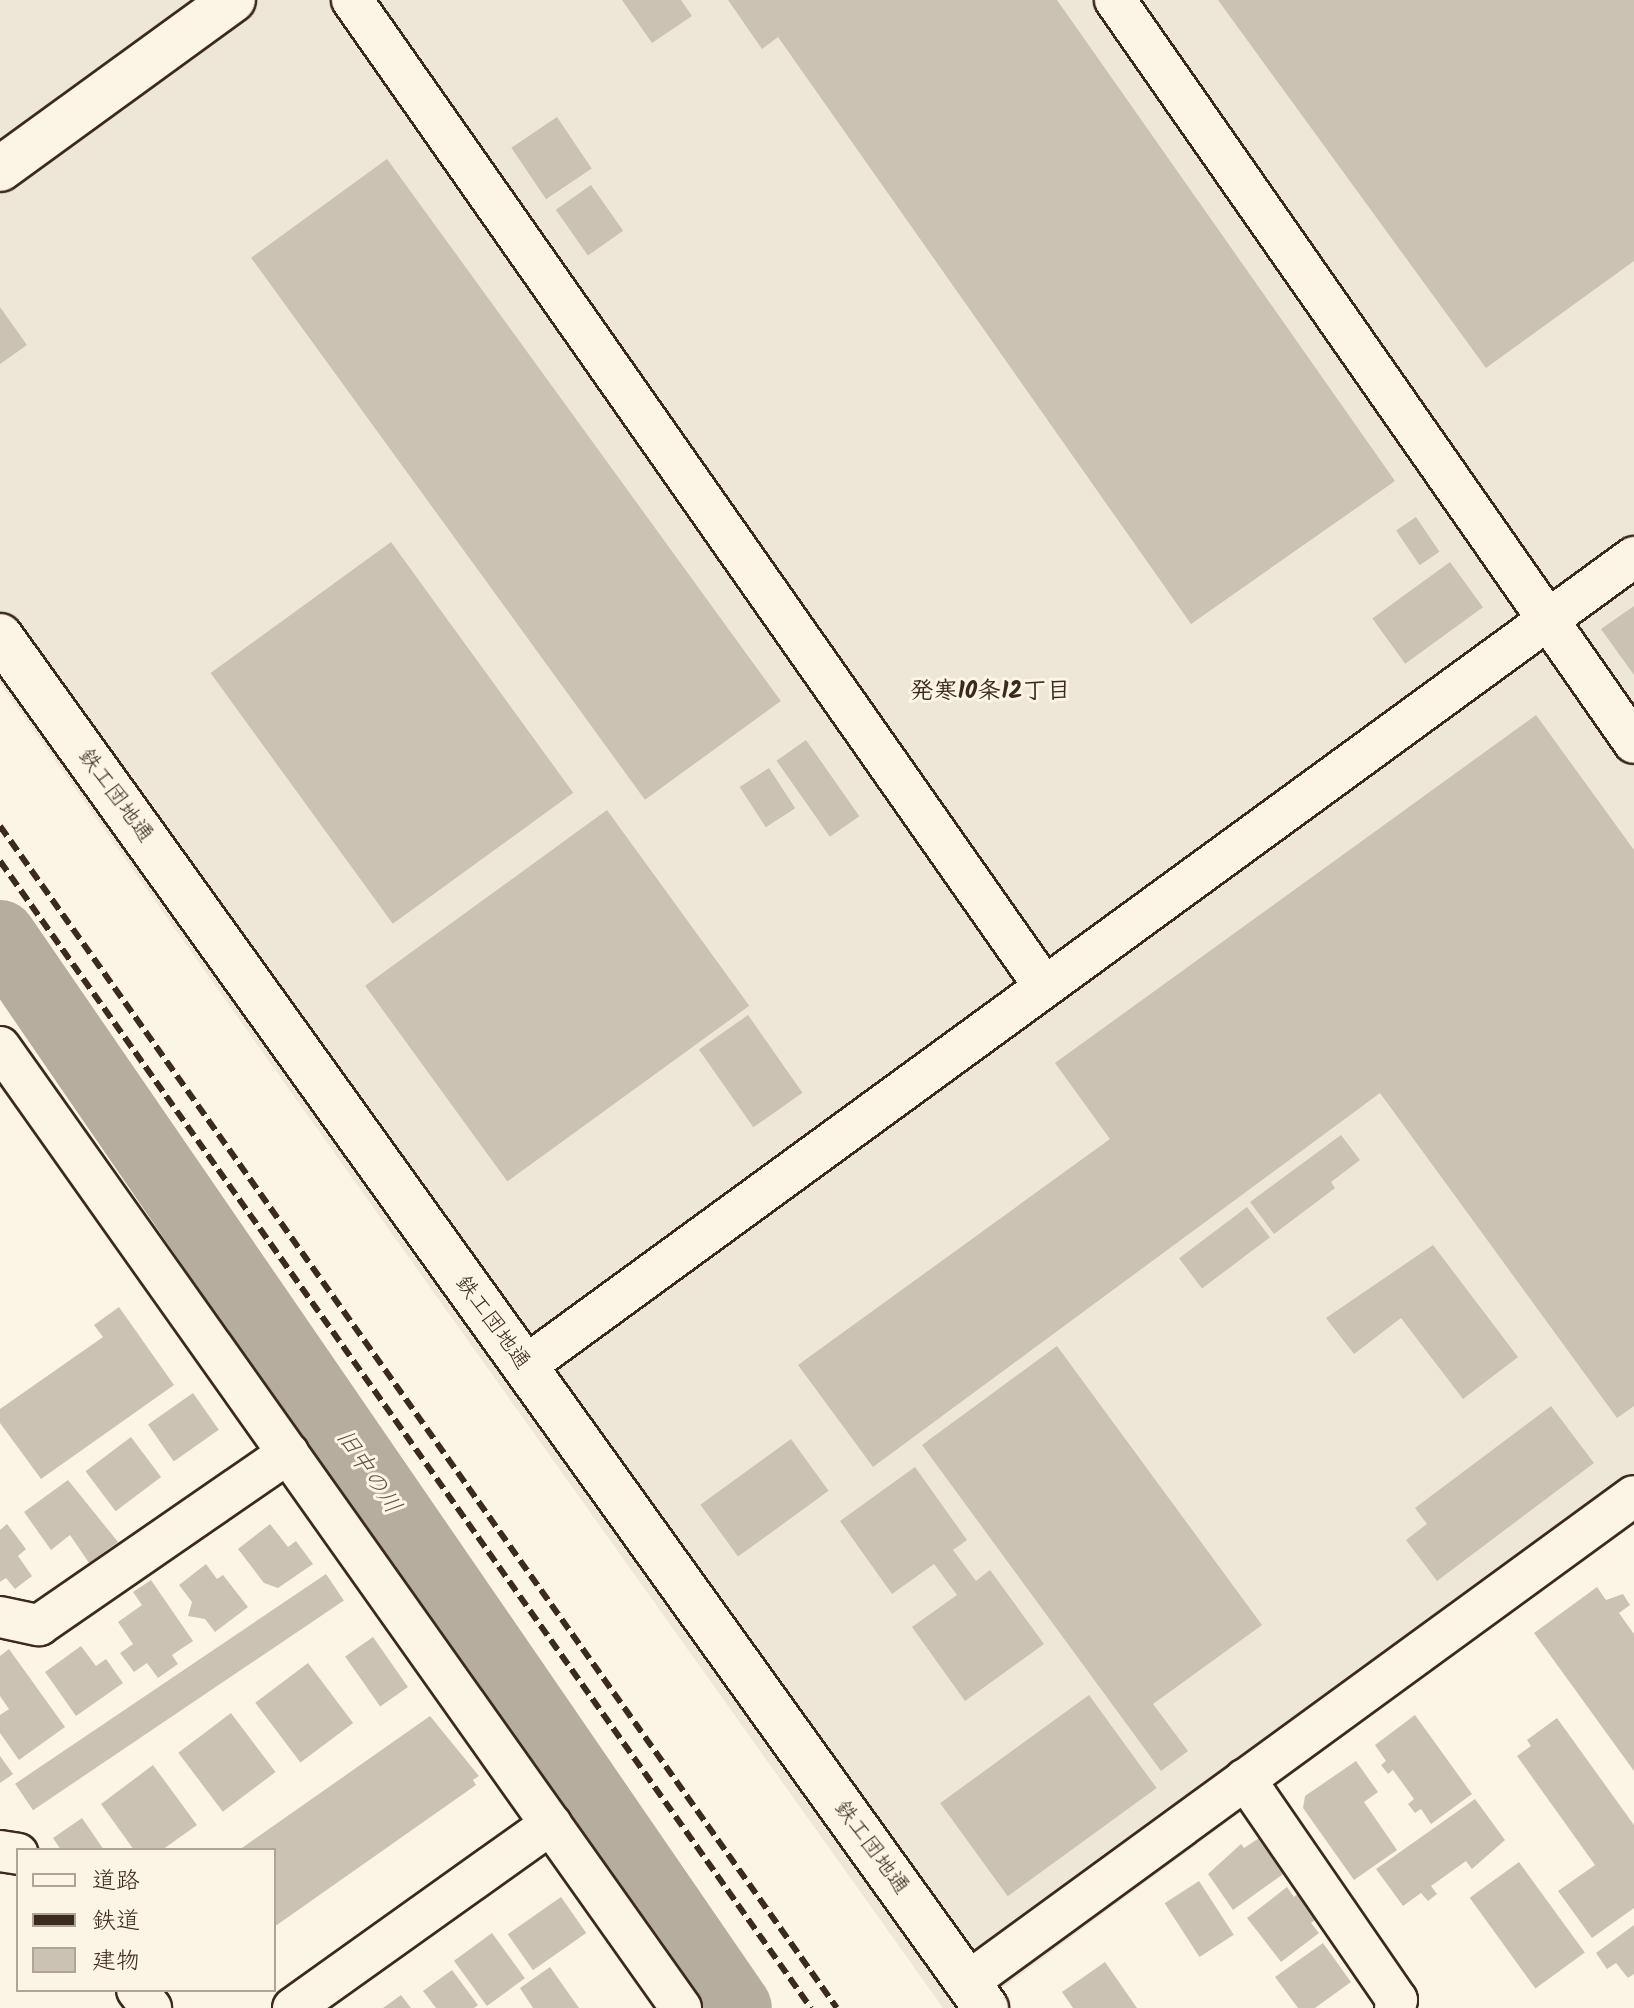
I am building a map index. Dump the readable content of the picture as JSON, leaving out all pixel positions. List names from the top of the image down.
{
  "streets": {
    "street": ["鉄工団地通"]
  },
  "districts": ["発寒10条12丁目"],
  "water": ["旧中の川"],
  "legend": ["道路", "鉄道", "建物"]
}
